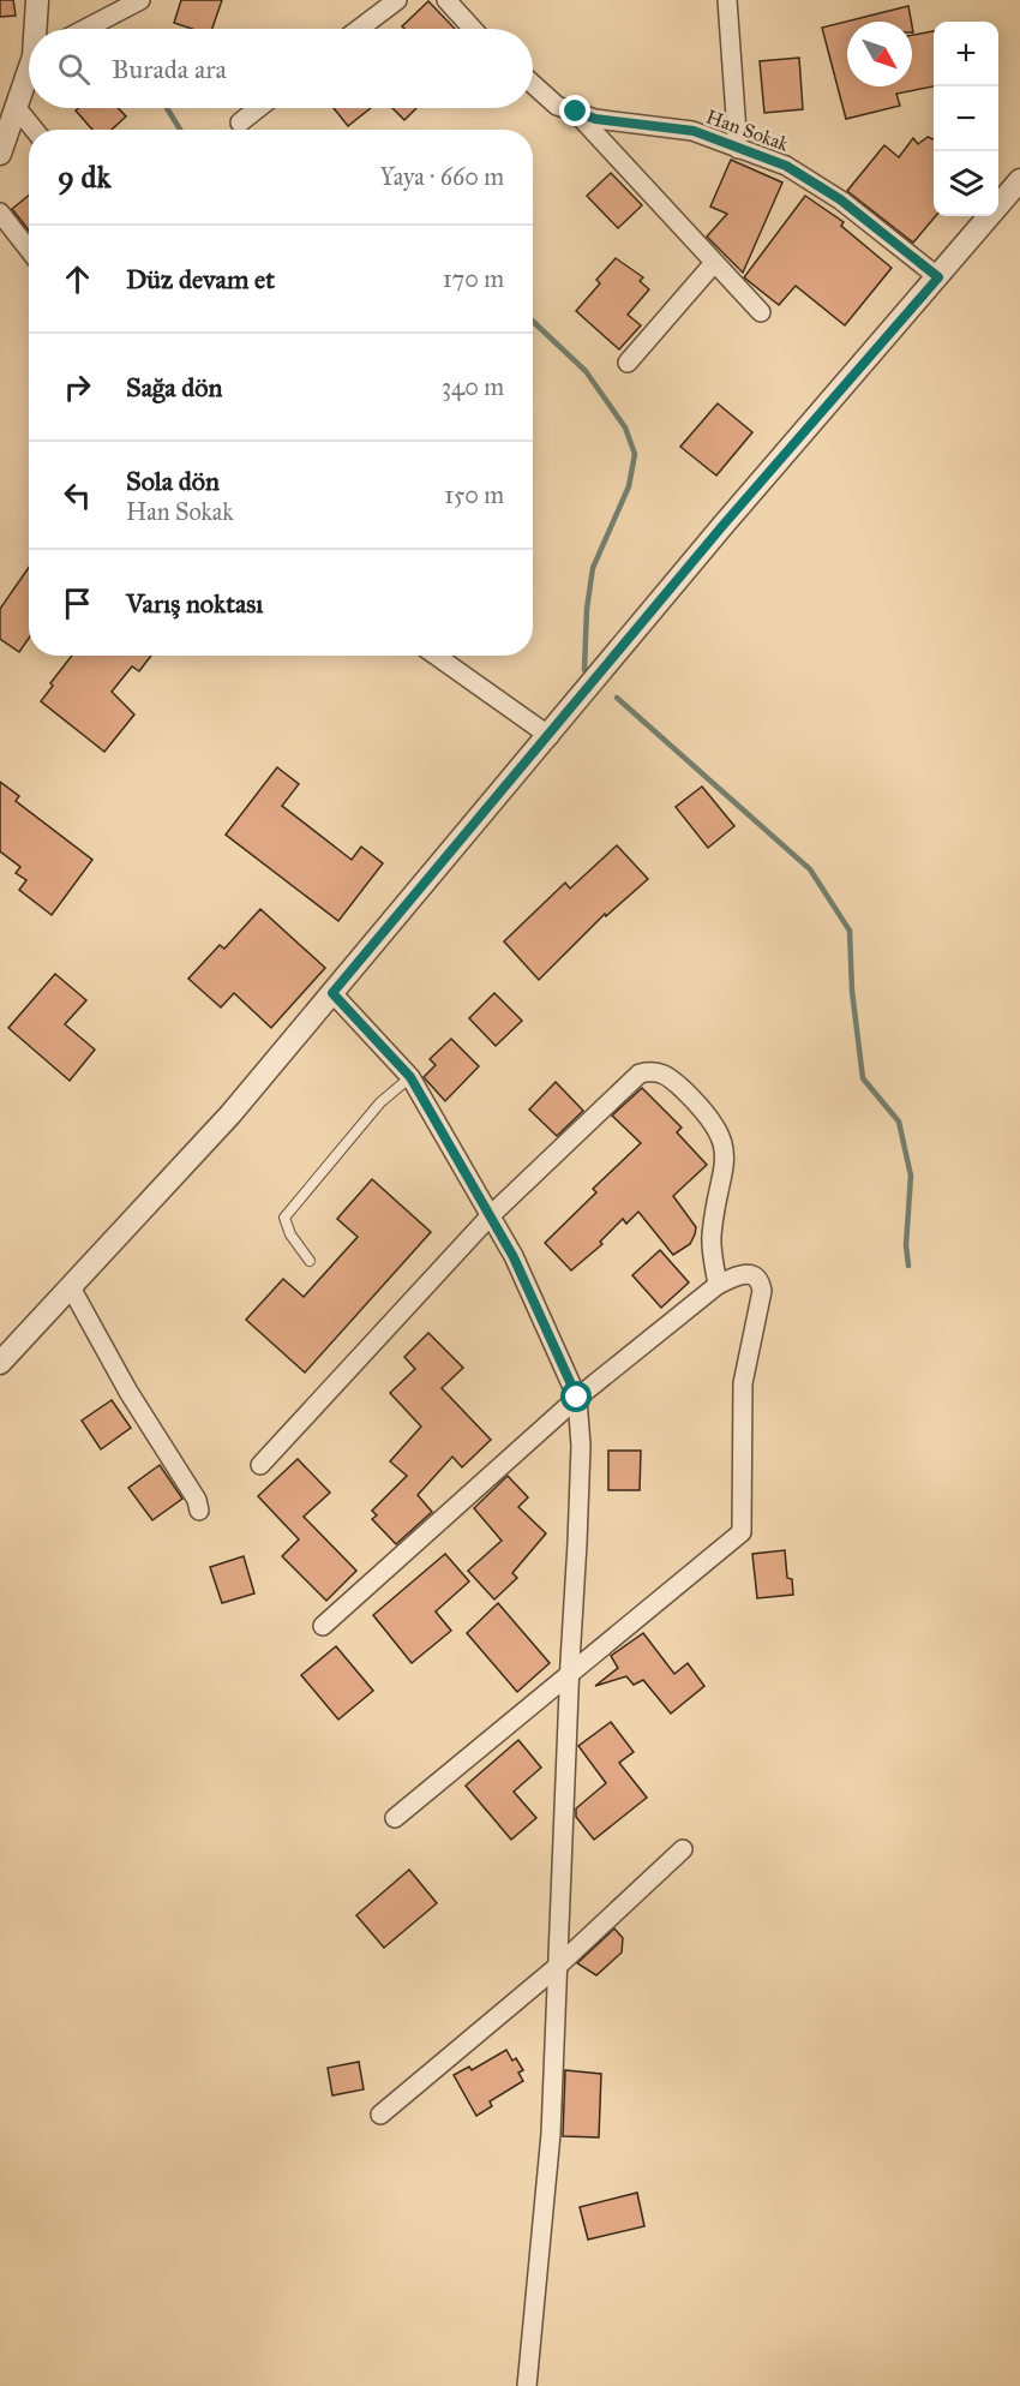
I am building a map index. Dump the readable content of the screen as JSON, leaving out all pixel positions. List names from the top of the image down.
{
  "streets": {
    "street": ["Han Sokak"]
  },
  "north": "bottom right",
  "page": {
    "map_buttons": ["+", "−"],
    "search": "Burada ara",
    "heading": ["9 dk", "Yaya · 660 m"],
    "list": [
      ["Düz devam et", "170 m"],
      ["Sağa dön", "340 m"],
      ["Sola dön", "Han Sokak", "150 m"],
      "Varış noktası"
    ]
  }
}
